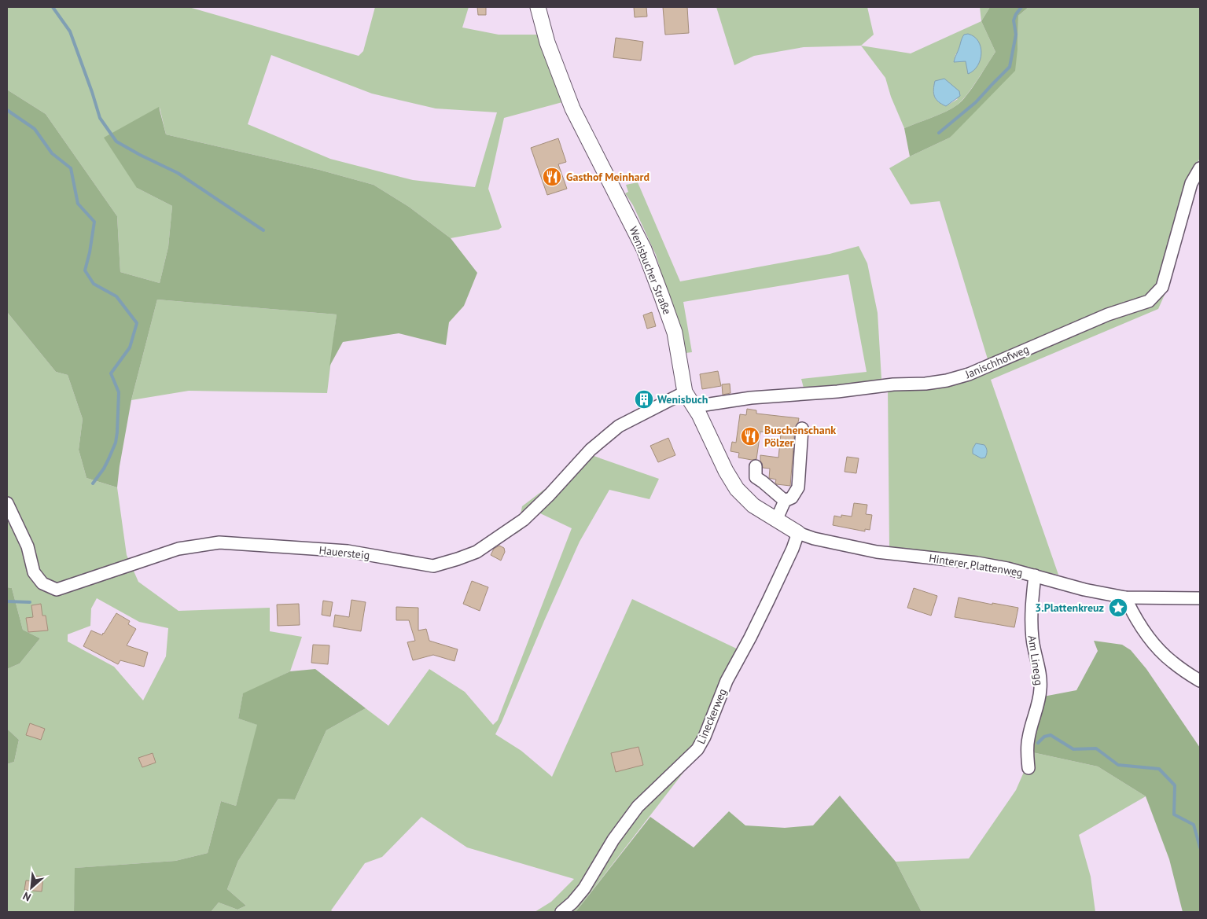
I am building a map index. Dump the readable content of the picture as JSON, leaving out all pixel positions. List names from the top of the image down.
{
  "streets": {
    "street": [
      "Wenisbucher Straße",
      "Janischhofweg",
      "Hauersteig",
      "Hinterer Plattenweg",
      "Am Linegg",
      "Lineckerweg"
    ]
  },
  "crossings": [
    ["Wenisbucher Straße", "Janischhofweg"],
    ["Wenisbucher Straße", "Hauersteig"],
    ["Wenisbucher Straße", "Hinterer Plattenweg"],
    ["Wenisbucher Straße", "Lineckerweg"],
    ["Hinterer Plattenweg", "Am Linegg"],
    ["Hinterer Plattenweg", "Lineckerweg"]
  ],
  "places": {
    "restaurant": ["Gasthof Meinhard", "Buschenschank Pölzer"],
    "building": ["Wenisbuch"],
    "place": ["3.Plattenkreuz"]
  },
  "north": "bottom left"
}
